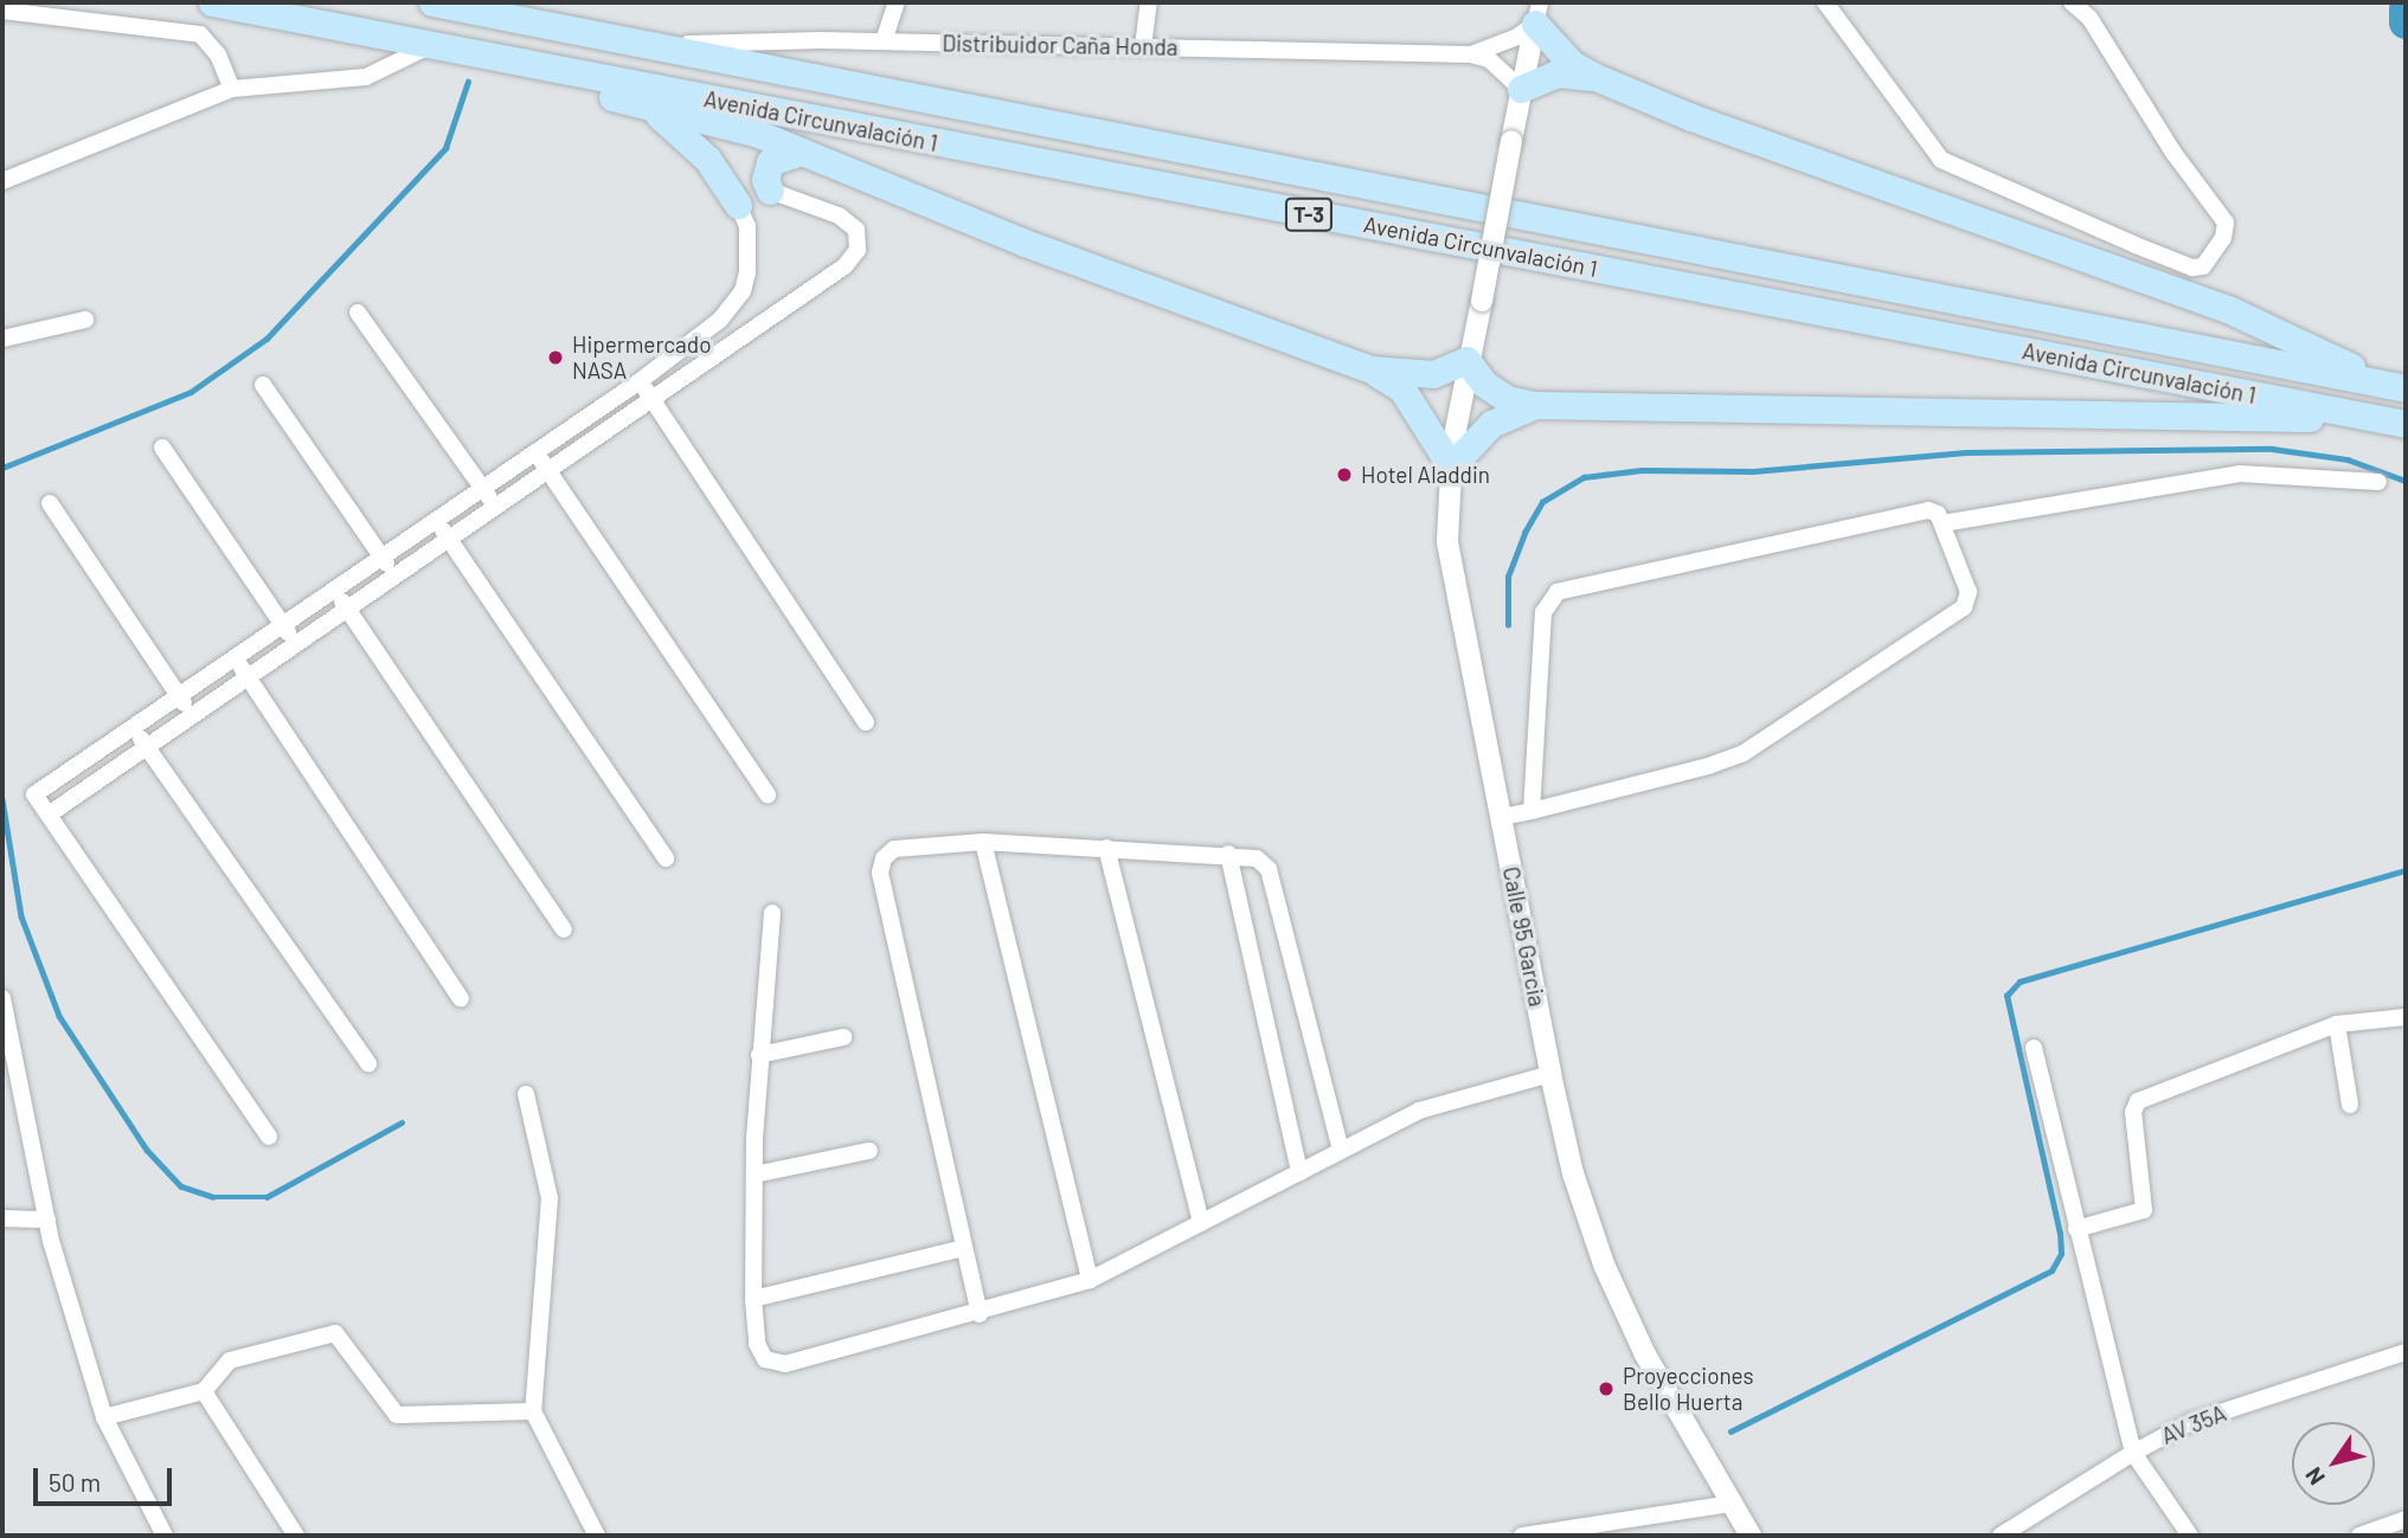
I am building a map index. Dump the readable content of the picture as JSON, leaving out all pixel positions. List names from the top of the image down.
{
  "streets": {
    "main road": ["Avenida Circunvalación 1", "T-3"],
    "street": ["Distribuidor Caña Honda", "Calle 95 Garcia", "AV 35A"]
  },
  "crossings": [
    ["Distribuidor Caña Honda", "Avenida Circunvalación 1"],
    ["Distribuidor Caña Honda", "Calle 95 Garcia"]
  ],
  "places": ["Hipermercado NASA", "Hotel Aladdin", "Proyecciones Bello Huerta"],
  "scale_bar": "50 m",
  "north": "bottom left"
}
